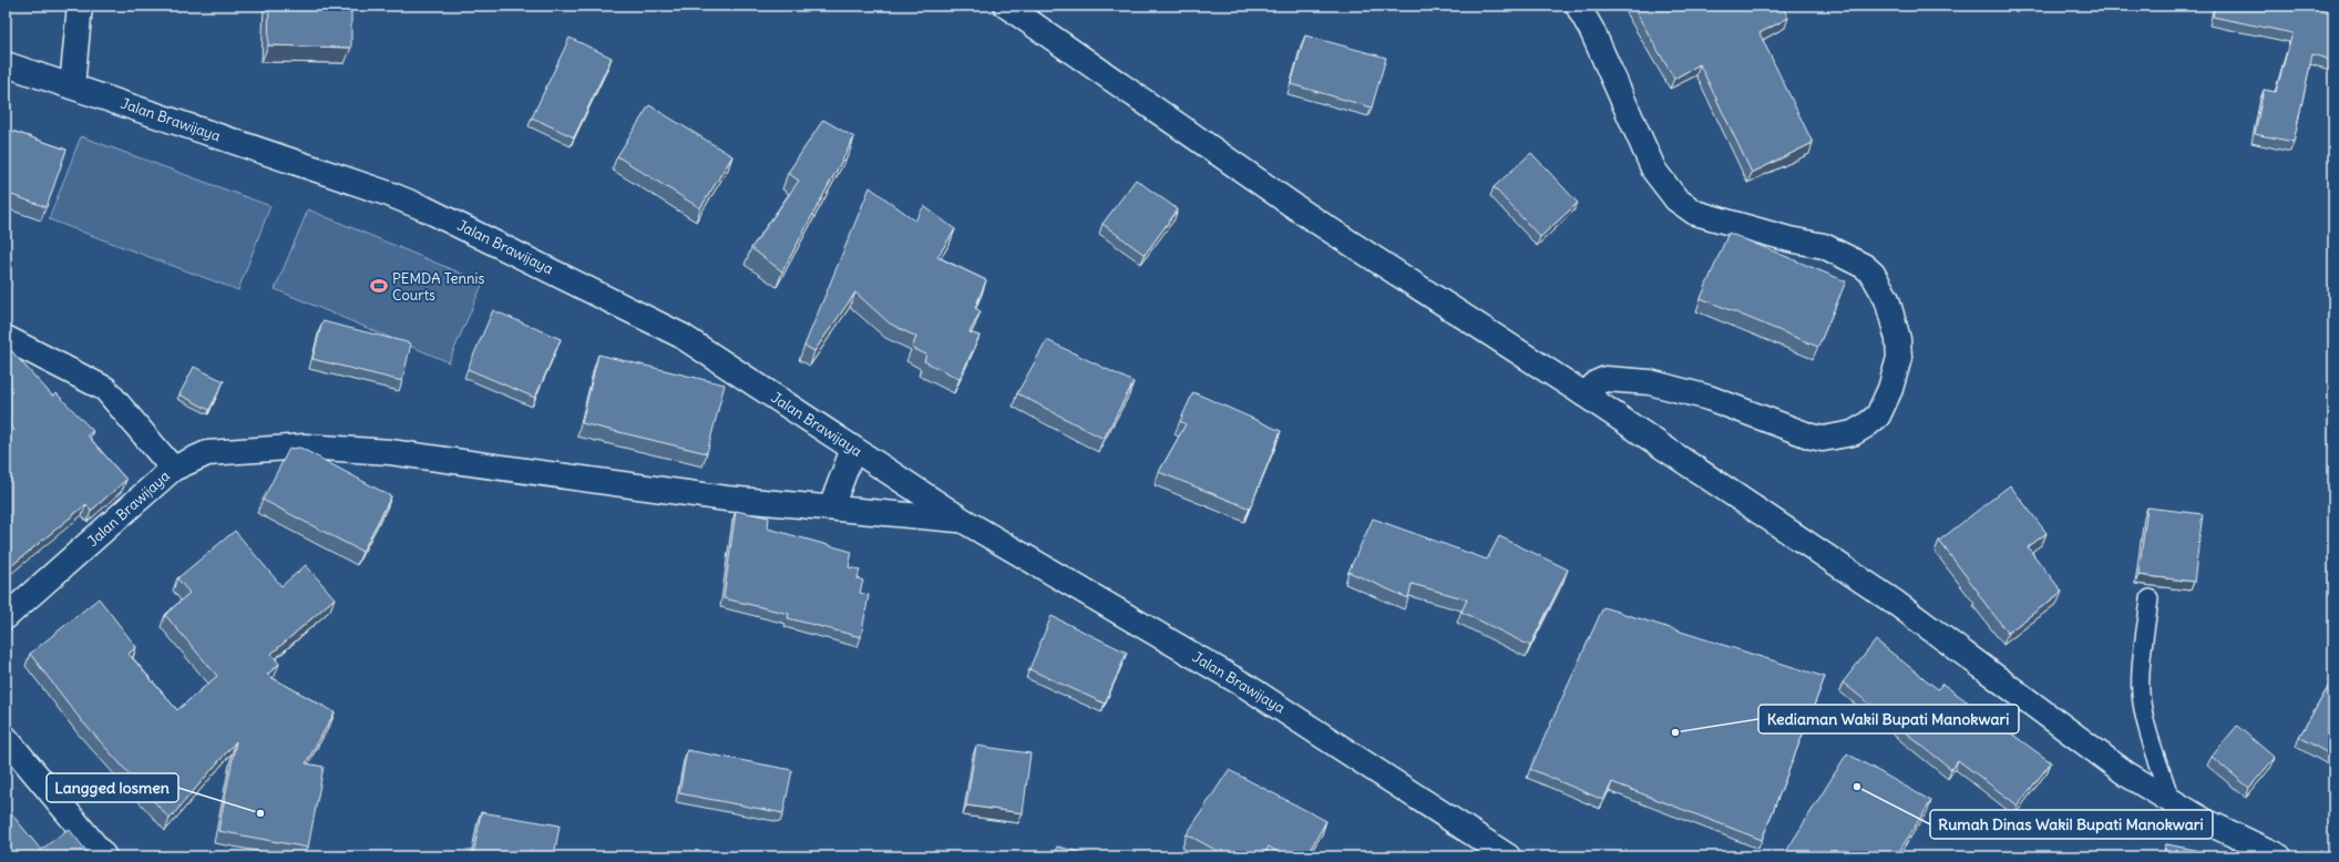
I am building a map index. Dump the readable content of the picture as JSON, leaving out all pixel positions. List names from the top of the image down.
{
  "streets": {
    "street": ["Jalan Brawijaya"]
  },
  "places": {
    "sports": ["PEMDA Tennis Courts"],
    "other": ["Kediaman Wakil Bupati Manokwari", "Rumah Dinas Wakil Bupati Manokwari", "Langged losmen"]
  }
}
